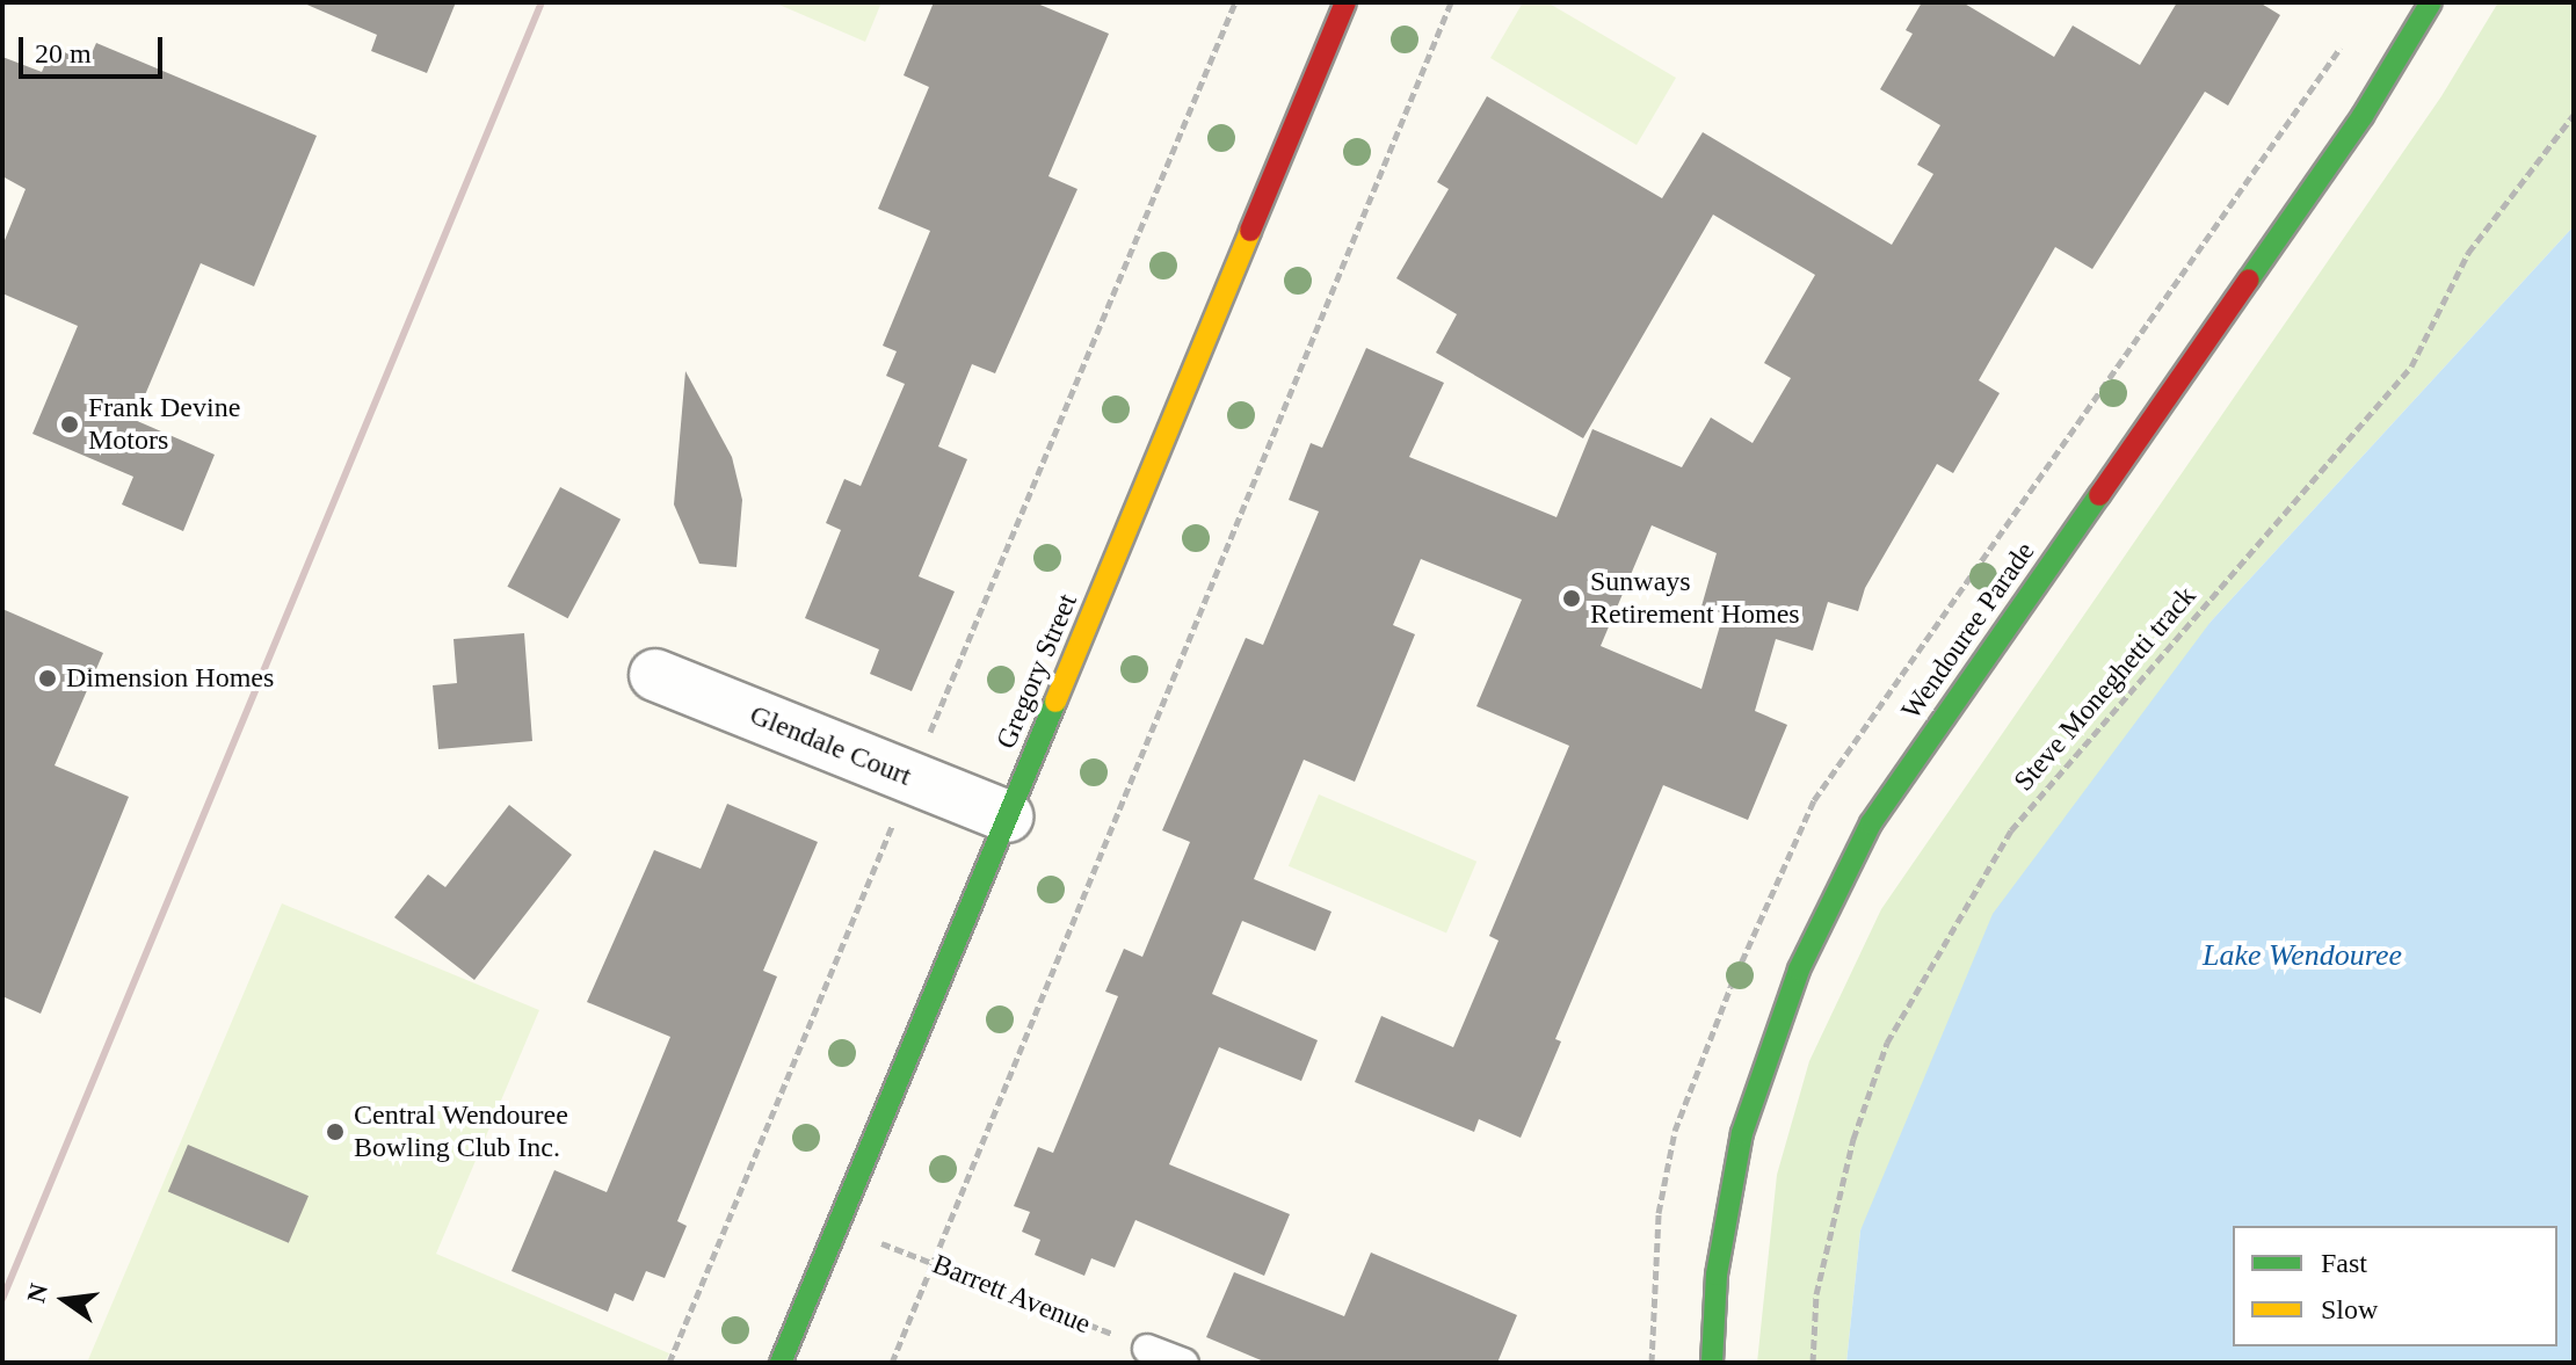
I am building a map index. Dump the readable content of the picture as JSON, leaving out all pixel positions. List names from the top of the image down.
{
  "streets": {
    "street": ["Wendouree Parade", "Gregory Street", "Glendale Court"],
    "path": ["Steve Moneghetti track", "Barrett Avenue"]
  },
  "crossings": [
    ["Gregory Street", "Glendale Court"],
    ["Gregory Street", "Barrett Avenue"]
  ],
  "water": ["Lake Wendouree"],
  "places": [
    "Frank Devine Motors",
    "Sunways Retirement Homes",
    "Dimension Homes",
    "Central Wendouree Bowling Club Inc."
  ],
  "legend": ["Fast", "Slow"],
  "scale_bar": "20 m",
  "north": "left"
}
